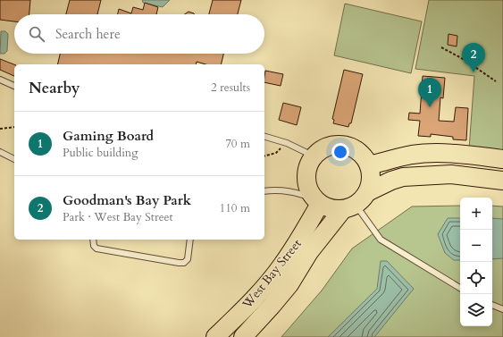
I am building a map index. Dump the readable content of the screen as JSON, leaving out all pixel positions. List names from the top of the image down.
{
  "streets": {
    "main road": ["West Bay Street"]
  },
  "page": {
    "search": "Search here",
    "pins": ["2", "1"],
    "heading": ["Nearby", "2 results"],
    "list": [
      {
        "mark": "1",
        "name": "Gaming Board",
        "note": "Public building",
        "value": "70 m"
      },
      {
        "mark": "2",
        "name": "Goodman's Bay Park",
        "note": "Park · West Bay Street",
        "value": "110 m"
      }
    ],
    "map_buttons": ["+", "−"]
  }
}
